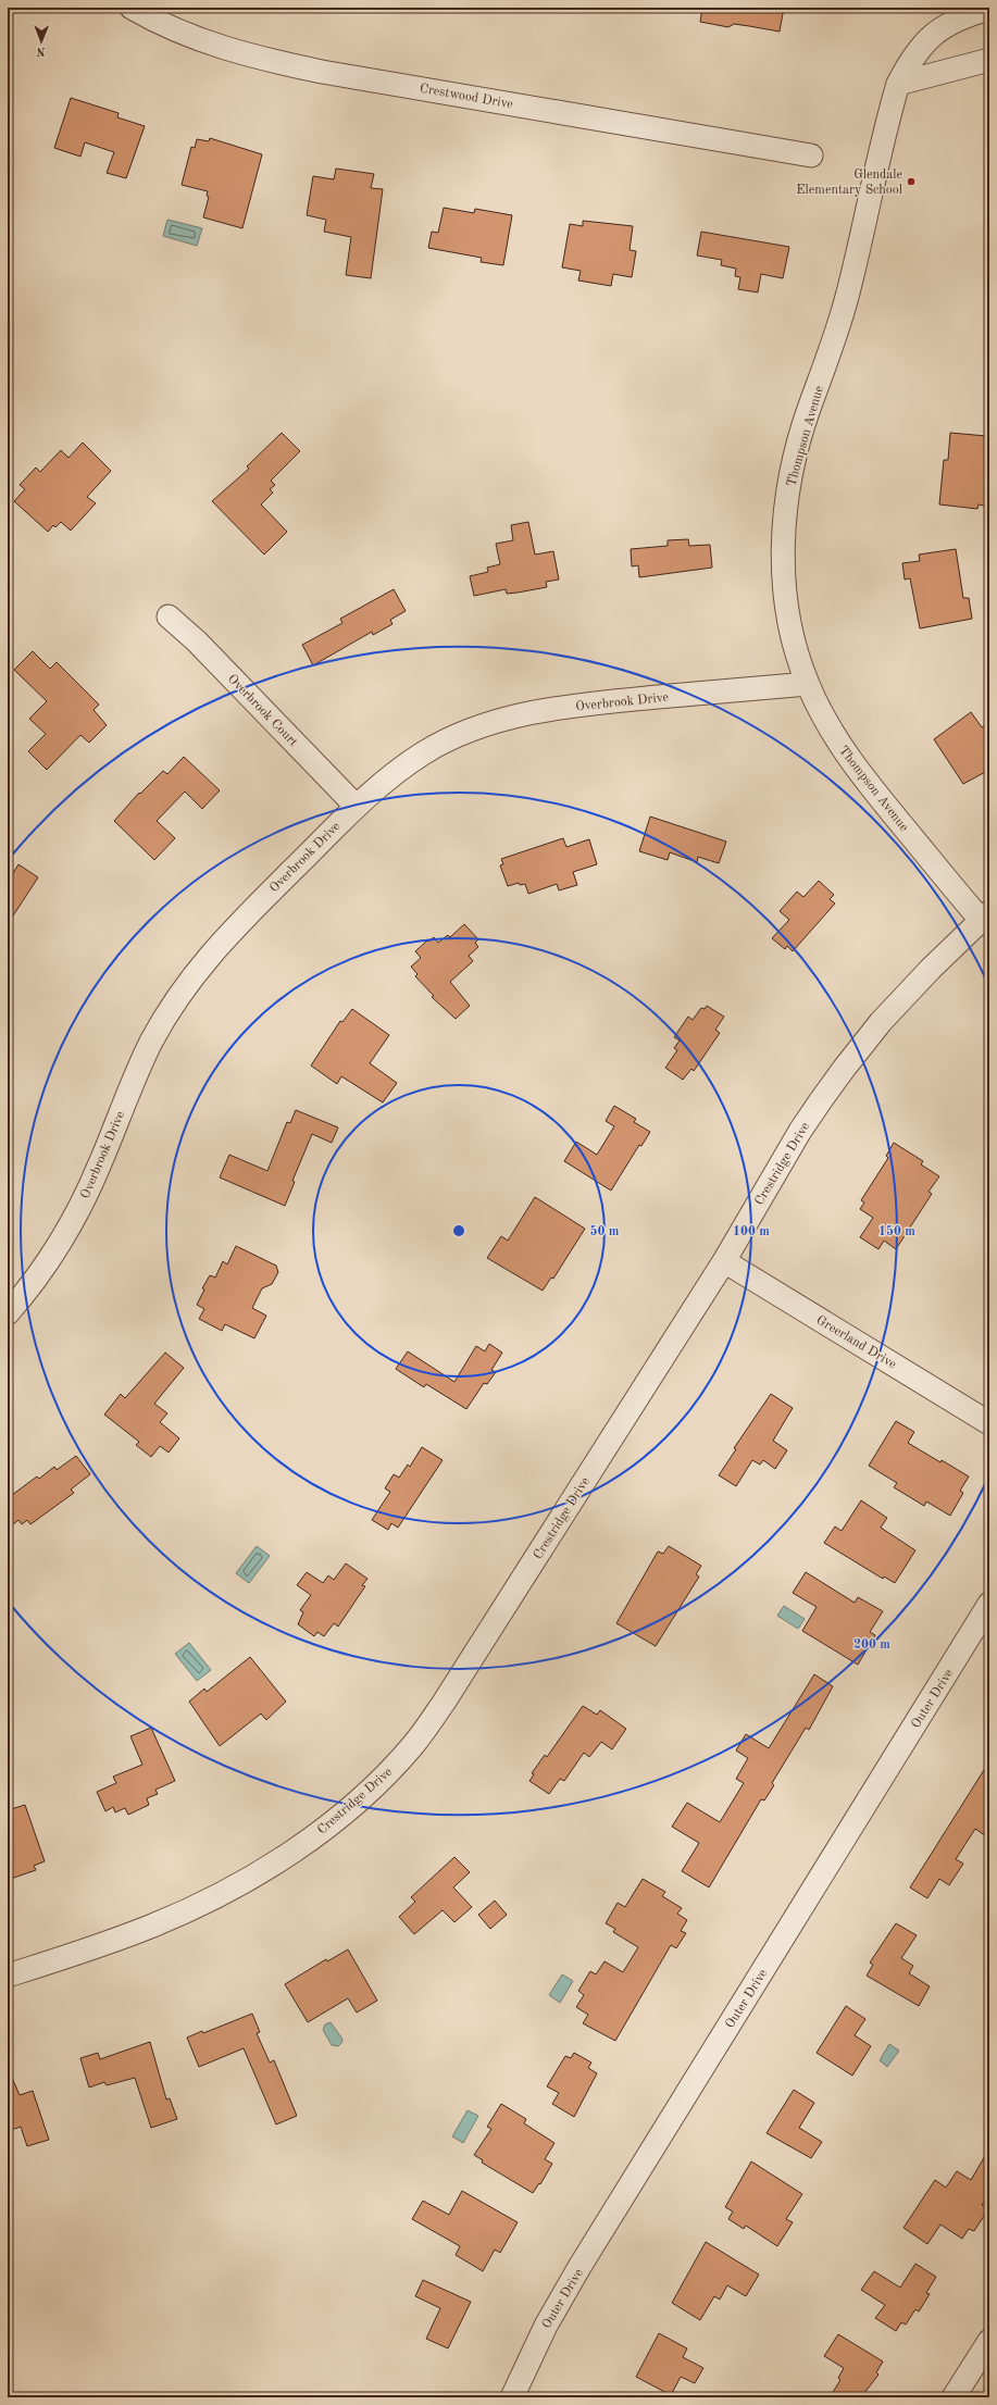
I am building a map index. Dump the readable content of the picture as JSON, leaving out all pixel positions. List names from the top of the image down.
{
  "streets": {
    "street": [
      "Crestwood Drive",
      "Thompson Avenue",
      "Overbrook Drive",
      "Overbrook Court",
      "Crestridge Drive",
      "Greerland Drive",
      "Outer Drive"
    ]
  },
  "crossings": [
    ["Thompson Avenue", "Overbrook Drive"],
    ["Thompson Avenue", "Crestridge Drive"],
    ["Overbrook Drive", "Overbrook Court"],
    ["Crestridge Drive", "Greerland Drive"]
  ],
  "places": ["Glendale Elementary School"],
  "north": "bottom",
  "rings": [
    "50 m",
    "100 m",
    "150 m",
    "200 m"
  ]
}
